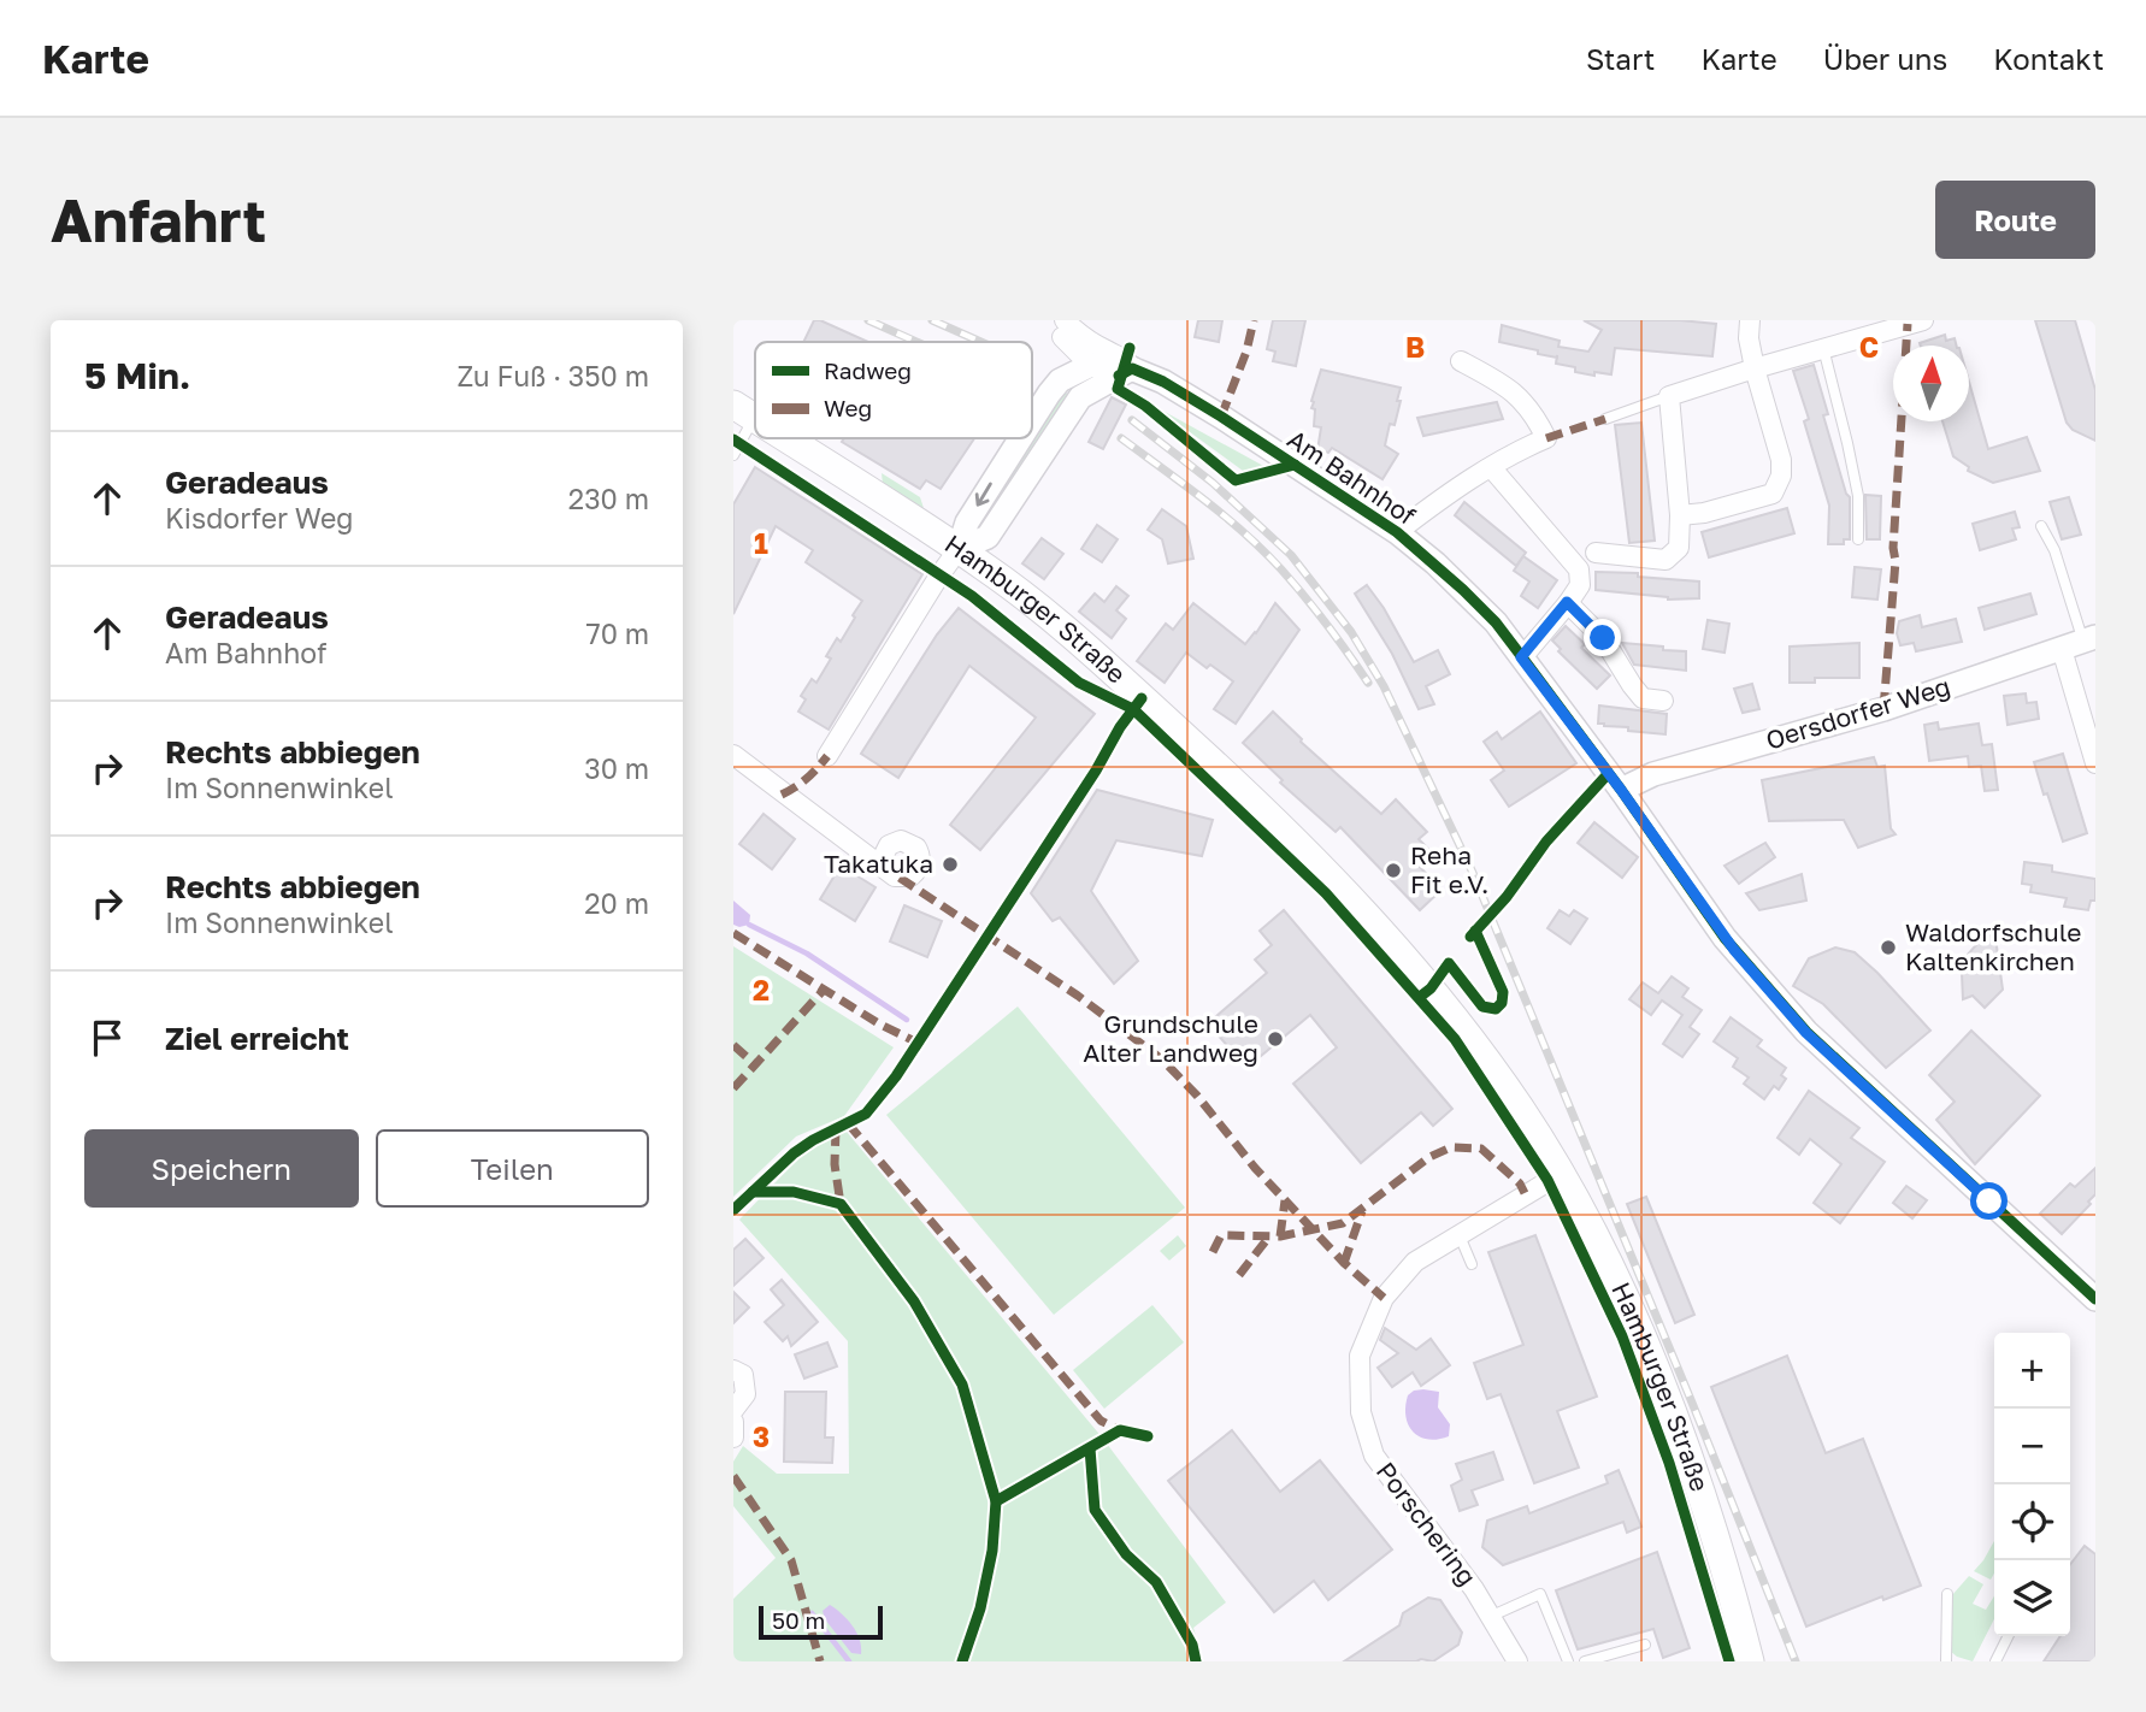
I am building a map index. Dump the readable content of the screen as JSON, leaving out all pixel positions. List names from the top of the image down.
{
  "streets": {
    "main road": ["Hamburger Straße"],
    "street": ["Am Bahnhof", "Oersdorfer Weg", "Porschering"]
  },
  "crossings": [
    ["Am Bahnhof", "Oersdorfer Weg"],
    ["Hamburger Straße", "Porschering"]
  ],
  "places": [
    "Takatuka",
    "Reha Fit e.V.",
    "Waldorfschule Kaltenkirchen",
    "Grundschule Alter Landweg"
  ],
  "legend": ["Radweg", "Weg"],
  "scale_bar": "50 m",
  "north": "top",
  "page": {
    "header": "Karte",
    "nav": [
      "Start",
      "Karte",
      "Über uns",
      "Kontakt"
    ],
    "buttons": [
      "Route",
      ["Speichern", "Teilen"]
    ],
    "title": "Anfahrt",
    "heading": ["5 Min.", "Zu Fuß · 350 m"],
    "list": [
      ["Geradeaus", "Kisdorfer Weg", "230 m"],
      ["Geradeaus", "Am Bahnhof", "70 m"],
      ["Rechts abbiegen", "Im Sonnenwinkel", "30 m"],
      ["Rechts abbiegen", "Im Sonnenwinkel", "20 m"],
      "Ziel erreicht"
    ],
    "map_buttons": ["+", "−"],
    "scale": "50 m"
  },
  "grid": {
    "columns": ["B", "C"],
    "rows": ["1", "2", "3"]
  }
}
